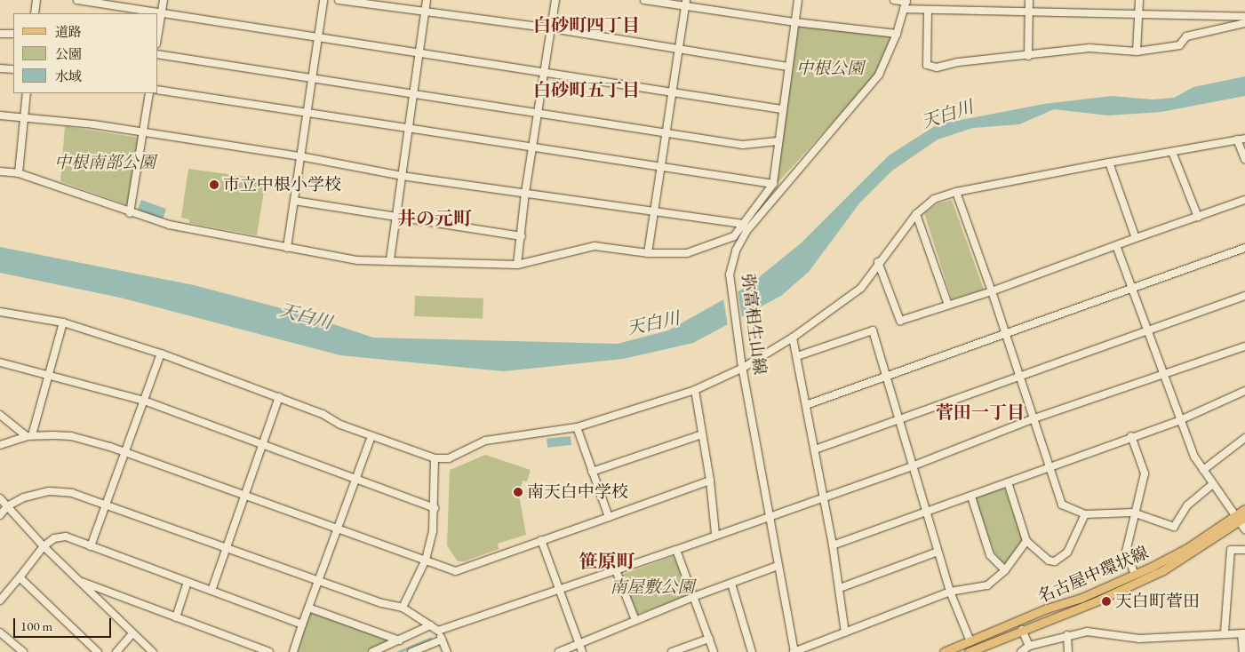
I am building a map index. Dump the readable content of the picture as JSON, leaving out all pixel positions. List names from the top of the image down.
{
  "streets": {
    "main road": ["名古屋中環状線"],
    "street": ["弥富相生山線"]
  },
  "districts": [
    "白砂町四丁目",
    "白砂町五丁目",
    "井の元町",
    "菅田一丁目",
    "笹原町"
  ],
  "water": ["天白川"],
  "parks": ["中根公園", "中根南部公園", "南屋敷公園"],
  "places": ["市立中根小学校", "南天白中学校", "天白町菅田"],
  "legend": ["道路", "公園", "水域"],
  "scale_bar": "100 m"
}
